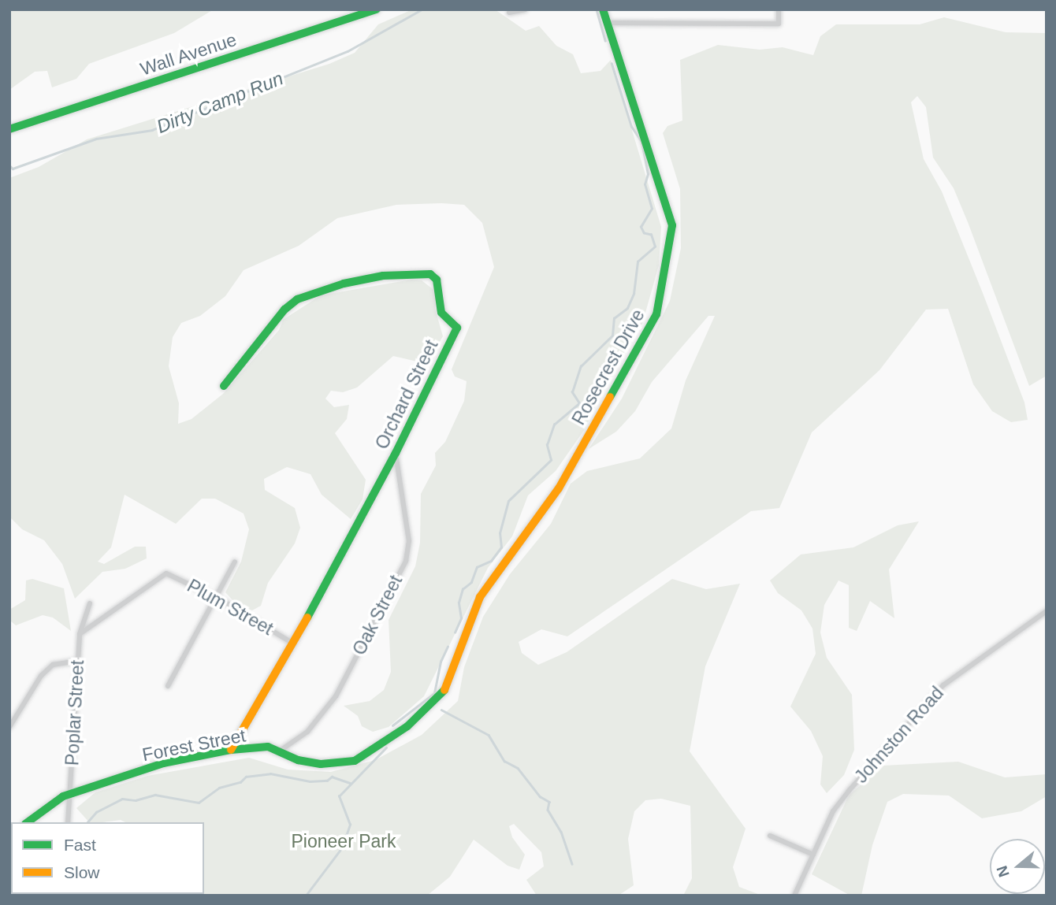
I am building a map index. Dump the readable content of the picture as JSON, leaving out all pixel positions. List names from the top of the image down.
{
  "streets": {
    "street": [
      "Wall Avenue",
      "Rosecrest Drive",
      "Orchard Street",
      "Plum Street",
      "Oak Street",
      "Poplar Street",
      "Johnston Road",
      "Forest Street"
    ]
  },
  "crossings": [
    ["Rosecrest Drive", "Forest Street"],
    ["Orchard Street", "Plum Street"],
    ["Orchard Street", "Oak Street"],
    ["Orchard Street", "Forest Street"],
    ["Plum Street", "Poplar Street"],
    ["Oak Street", "Forest Street"],
    ["Poplar Street", "Forest Street"]
  ],
  "water": ["Dirty Camp Run"],
  "parks": ["Pioneer Park"],
  "legend": ["Fast", "Slow"],
  "north": "left"
}
